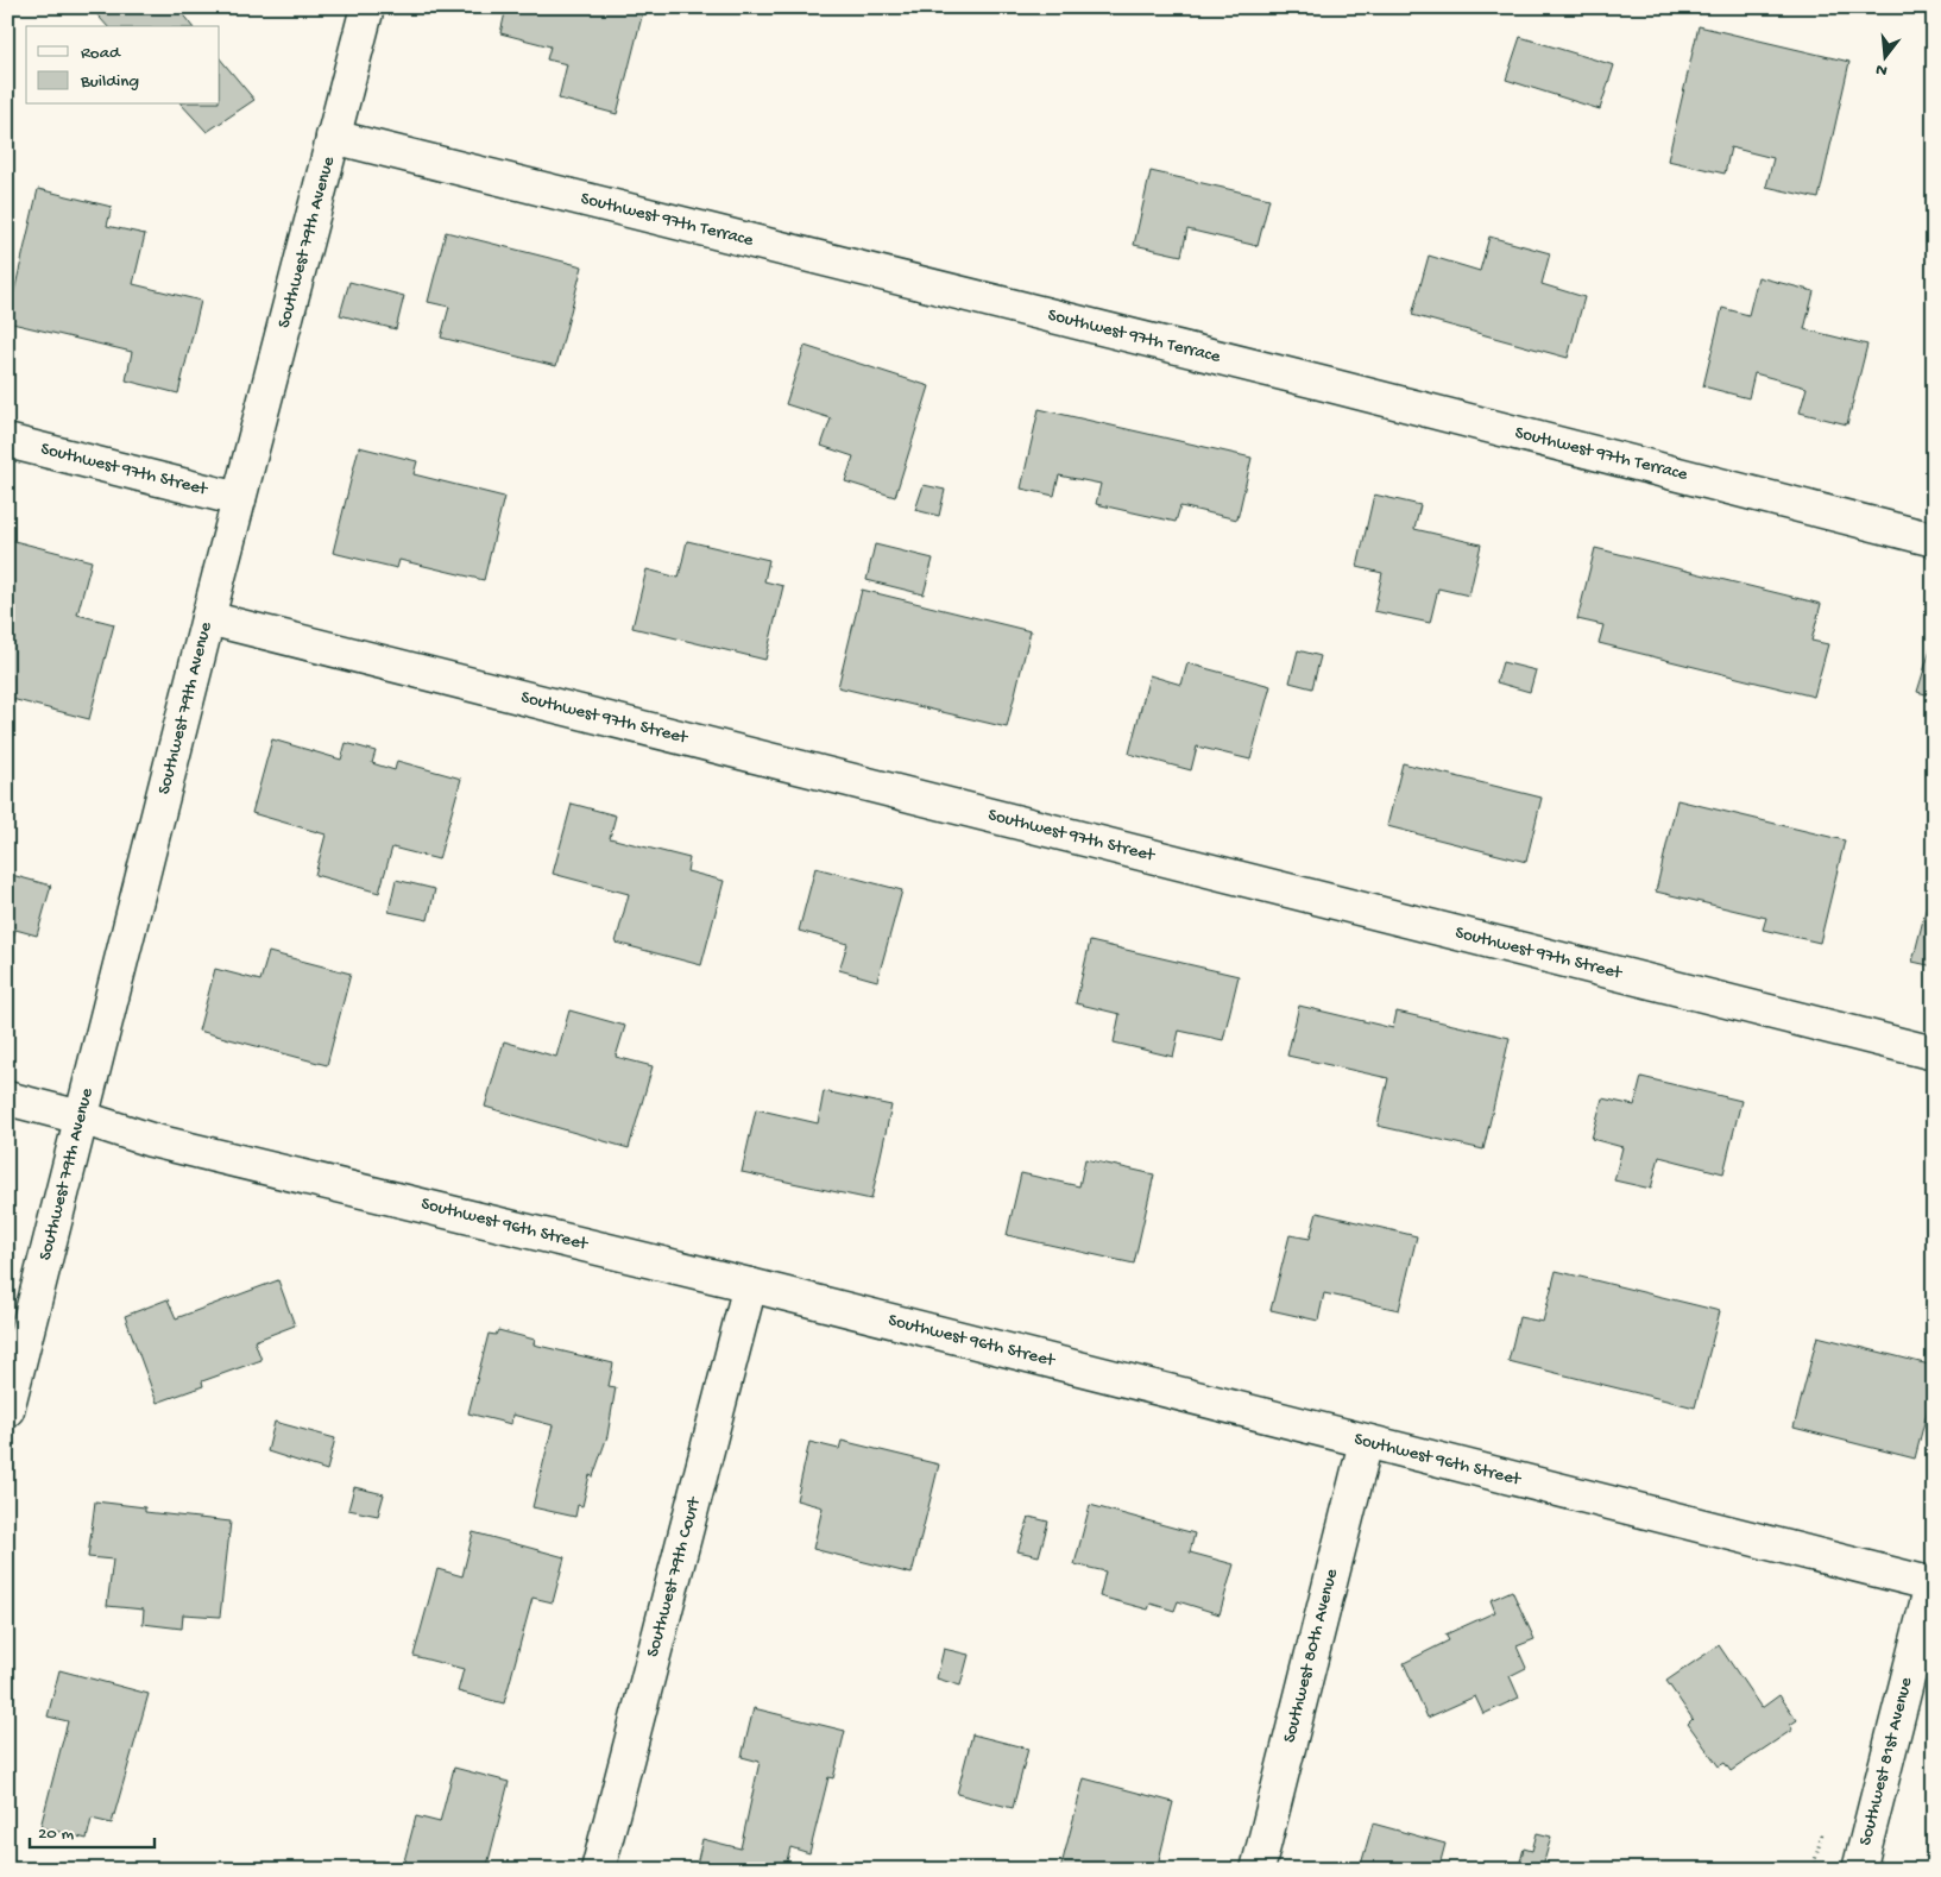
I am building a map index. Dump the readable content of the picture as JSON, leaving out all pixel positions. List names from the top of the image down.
{
  "streets": {
    "street": [
      "Southwest 97th Terrace",
      "Southwest 79th Avenue",
      "Southwest 97th Street",
      "Southwest 96th Street",
      "Southwest 79th Court",
      "Southwest 80th Avenue",
      "Southwest 81st Avenue"
    ]
  },
  "crossings": [
    ["Southwest 97th Terrace", "Southwest 79th Avenue"],
    ["Southwest 79th Avenue", "Southwest 97th Street"],
    ["Southwest 79th Avenue", "Southwest 96th Street"],
    ["Southwest 96th Street", "Southwest 79th Court"],
    ["Southwest 96th Street", "Southwest 80th Avenue"],
    ["Southwest 96th Street", "Southwest 81st Avenue"]
  ],
  "legend": ["Road", "Building"],
  "scale_bar": "20 m",
  "north": "bottom"
}
